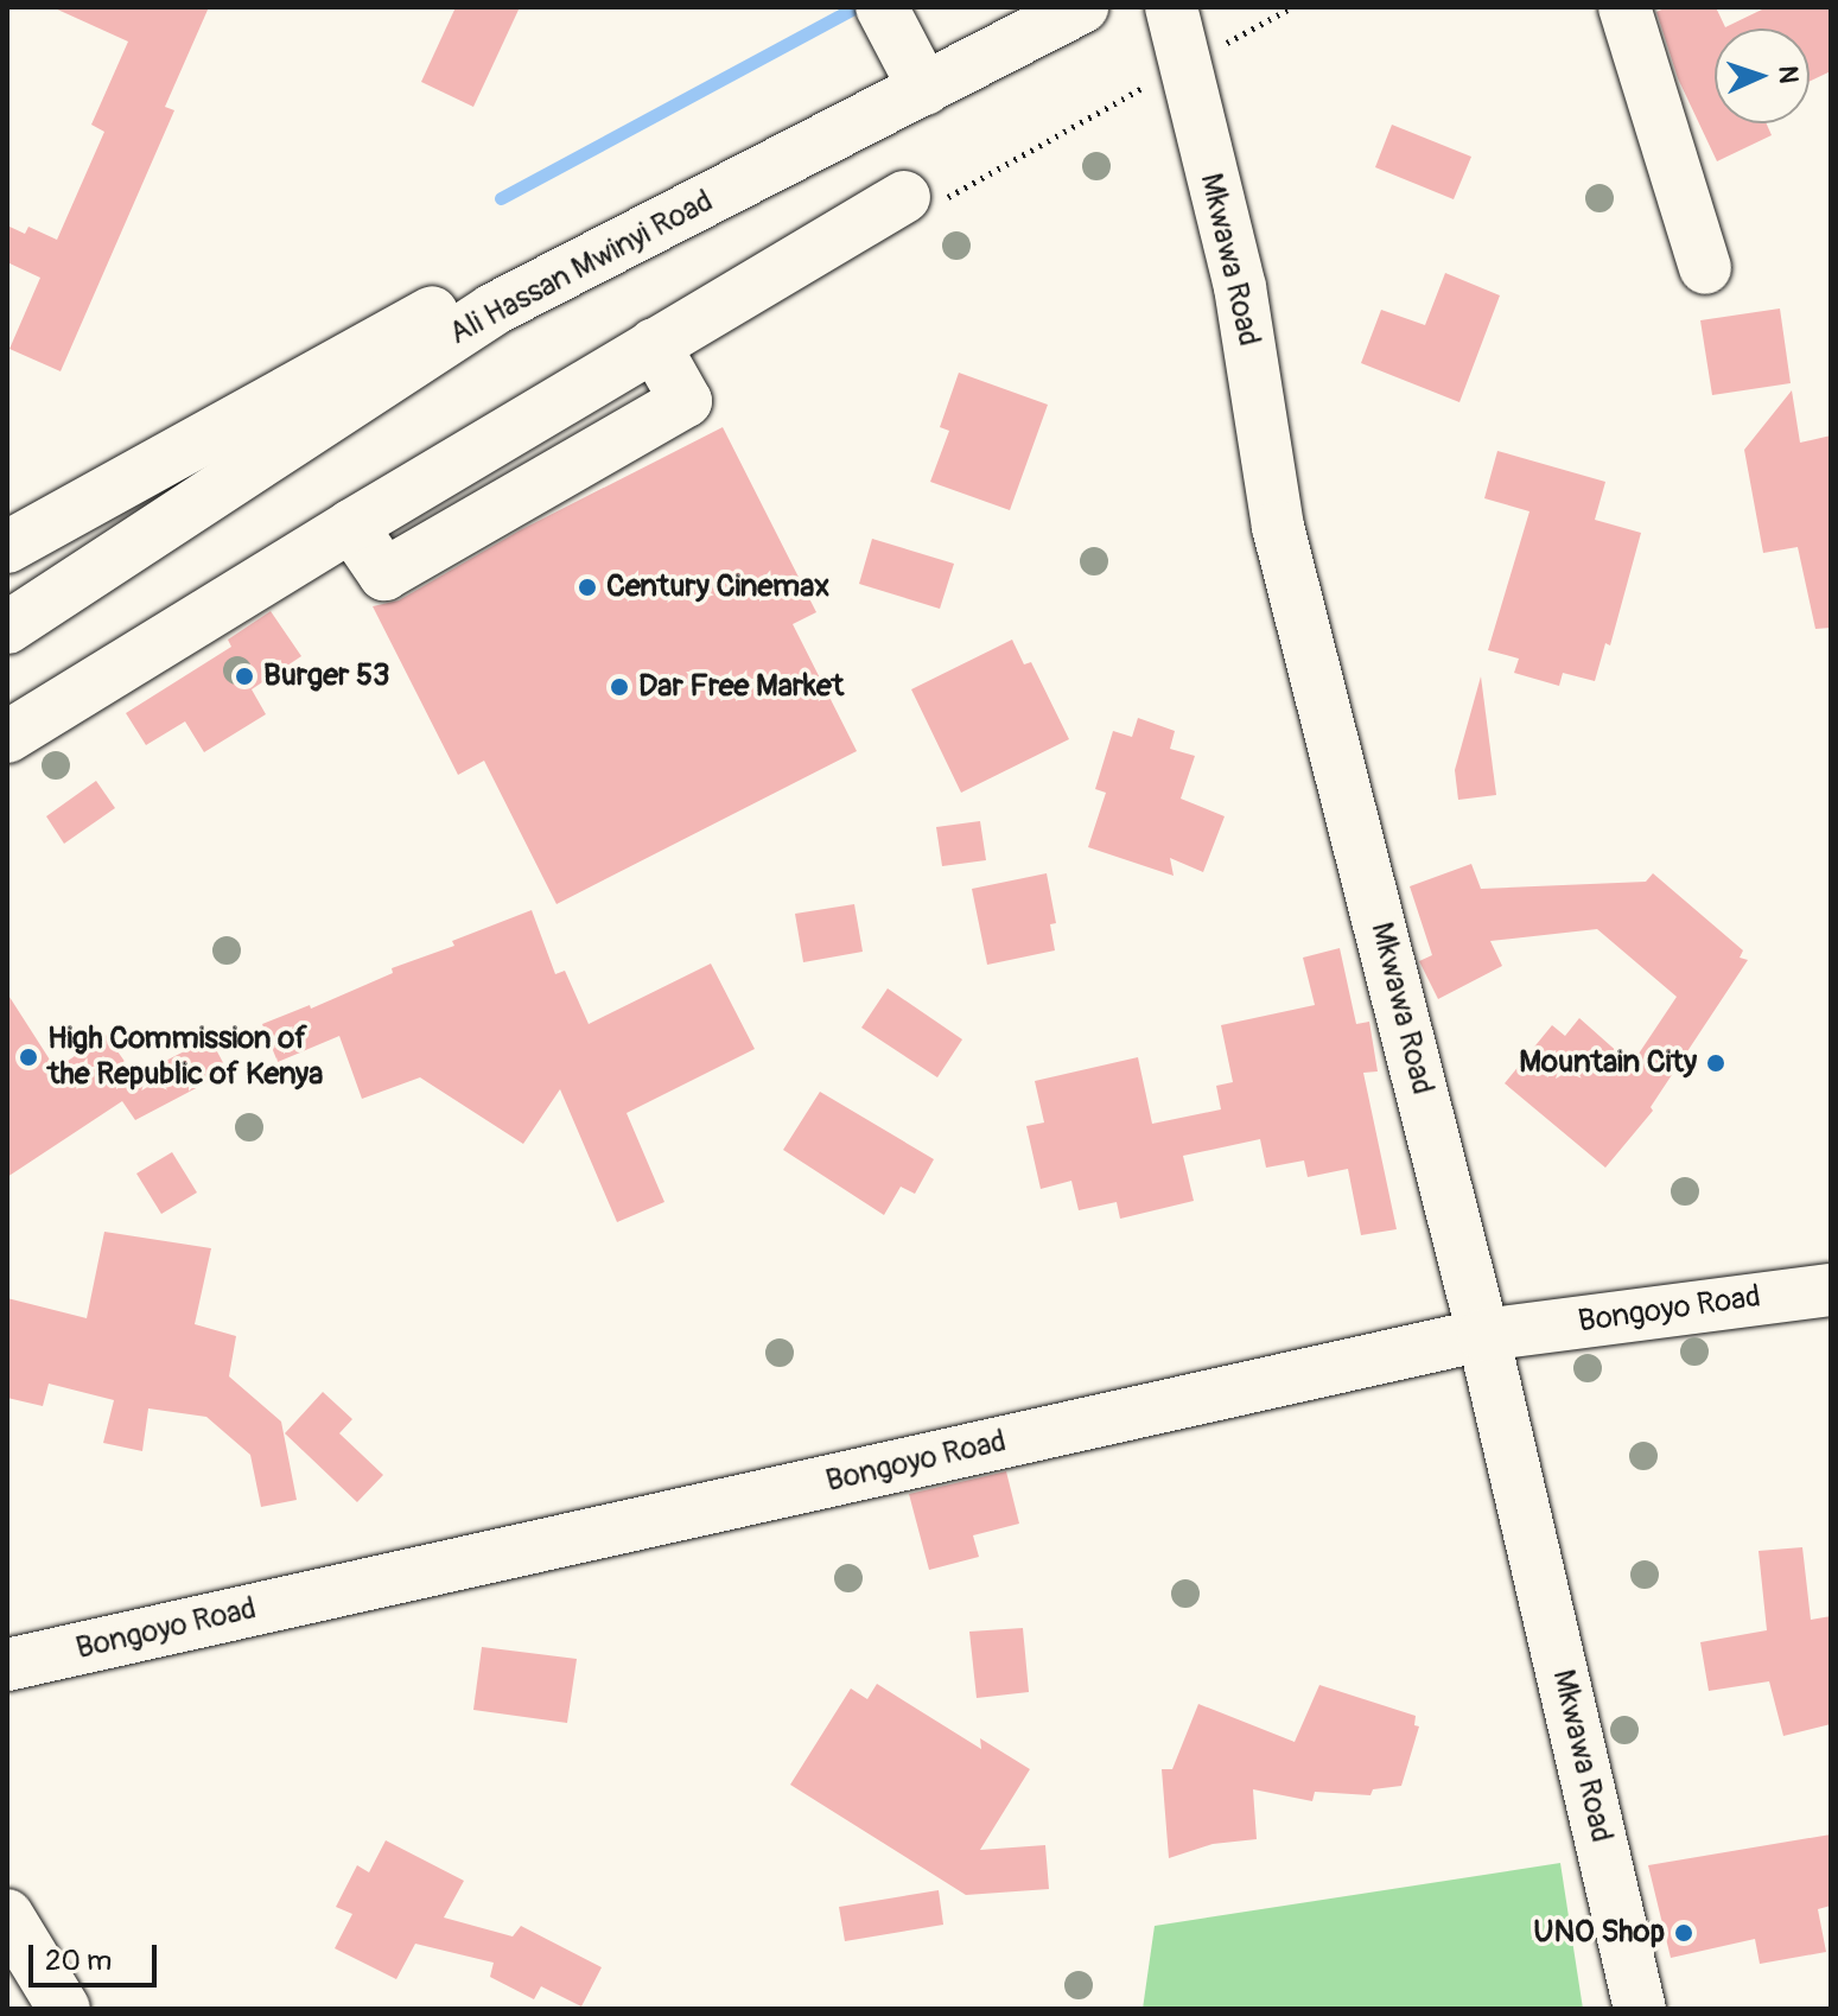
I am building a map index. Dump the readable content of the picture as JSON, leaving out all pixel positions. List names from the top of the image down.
{
  "streets": {
    "main road": ["Mkwawa Road", "Ali Hassan Mwinyi Road", "Bongoyo Road"]
  },
  "crossings": [
    ["Mkwawa Road", "Bongoyo Road"]
  ],
  "places": [
    "Century Cinemax",
    "Burger 53",
    "Dar Free Market",
    "High Commission of the Republic of Kenya",
    "Mountain City",
    "UNO Shop"
  ],
  "scale_bar": "20 m",
  "north": "right"
}
